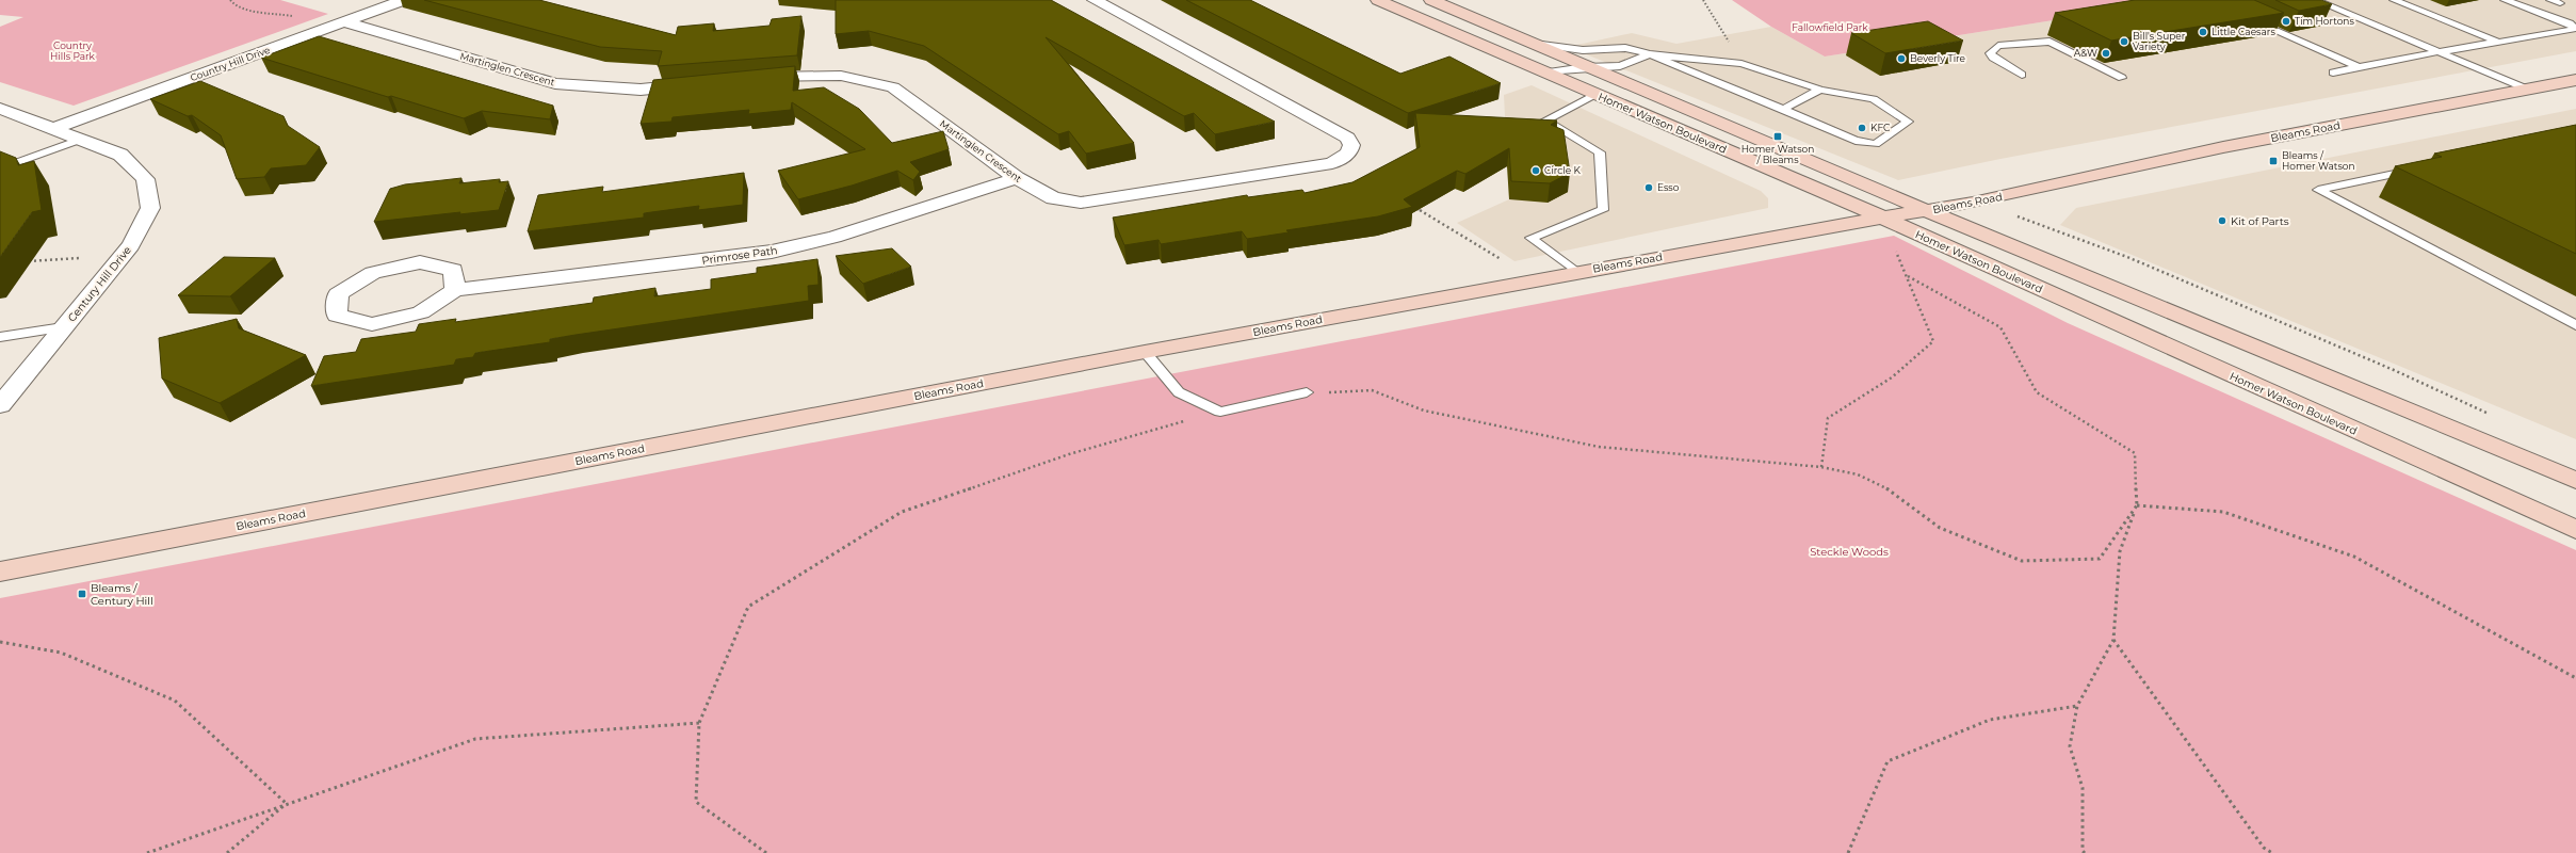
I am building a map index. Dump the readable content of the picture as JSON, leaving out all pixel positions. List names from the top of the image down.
{
  "streets": {
    "main road": ["Homer Watson Boulevard", "Bleams Road"],
    "street": [
      "Country Hill Drive",
      "Martinglen Crescent",
      "Primrose Path",
      "Century Hill Drive"
    ]
  },
  "crossings": [
    ["Country Hill Drive", "Martinglen Crescent"],
    ["Country Hill Drive", "Century Hill Drive"],
    ["Martinglen Crescent", "Primrose Path"],
    ["Homer Watson Boulevard", "Bleams Road"]
  ],
  "parks": ["Fallowfield Park", "Country Hills Park", "Steckle Woods"],
  "places": {
    "other": [
      "Tim Hortons",
      "Little Caesars",
      "Bill's Super Variety",
      "A&W",
      "Beverly Tire",
      "KFC",
      "Circle K",
      "Esso",
      "Kit of Parts"
    ],
    "transit": ["Homer Watson / Bleams", "Bleams / Homer Watson", "Bleams / Century Hill"]
  }
}
